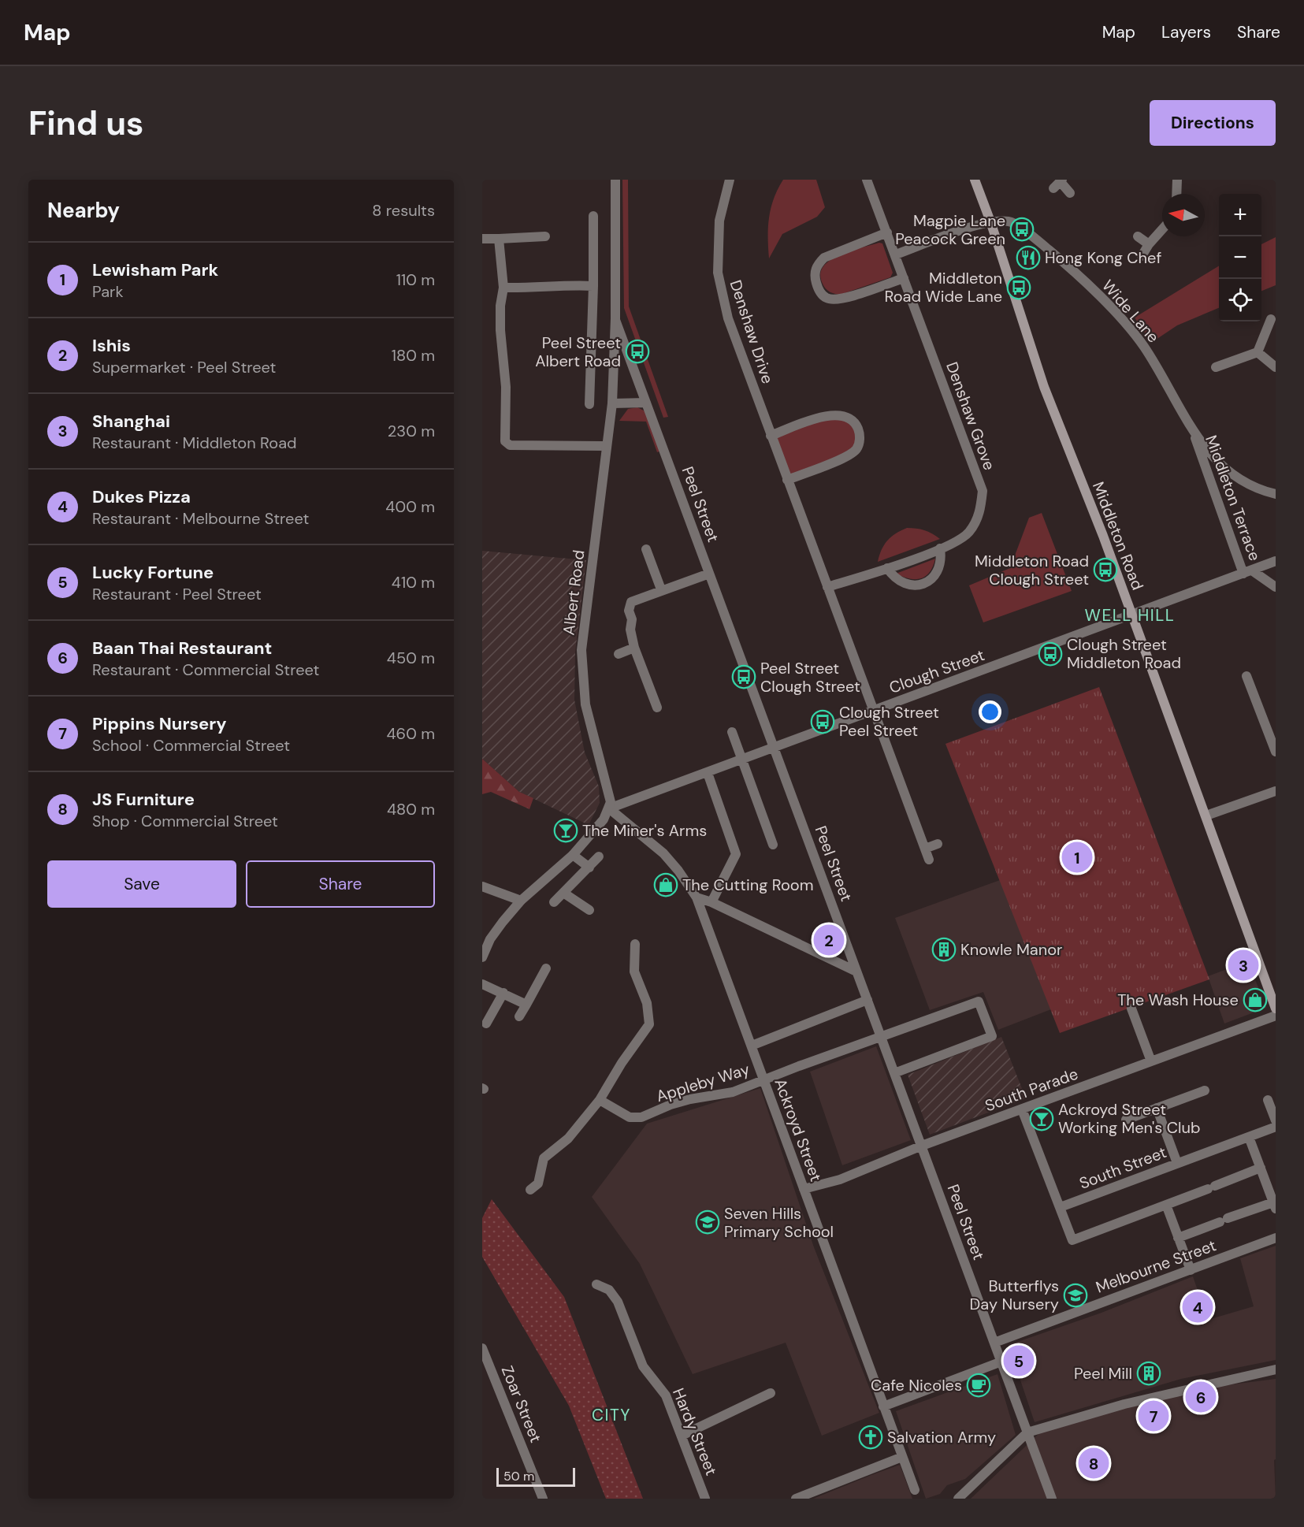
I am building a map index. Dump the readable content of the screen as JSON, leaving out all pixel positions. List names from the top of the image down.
{
  "streets": {
    "main road": ["Middleton Road"],
    "street": [
      "Wide Lane",
      "Denshaw Drive",
      "Denshaw Grove",
      "Middleton Terrace",
      "Peel Street",
      "Albert Road",
      "Clough Street",
      "Appleby Way",
      "South Parade",
      "Ackroyd Street",
      "South Street",
      "Melbourne Street",
      "Zoar Street",
      "Hardy Street"
    ]
  },
  "crossings": [
    ["Wide Lane", "Denshaw Grove"],
    ["Wide Lane", "Middleton Terrace"],
    ["Wide Lane", "Middleton Road"],
    ["Denshaw Drive", "Denshaw Grove"],
    ["Denshaw Drive", "Clough Street"],
    ["Middleton Terrace", "Clough Street"],
    ["Peel Street", "Albert Road"],
    ["Peel Street", "Clough Street"],
    ["Peel Street", "Appleby Way"],
    ["Peel Street", "South Parade"],
    ["Peel Street", "Melbourne Street"],
    ["Middleton Road", "Clough Street"],
    ["Albert Road", "Clough Street"],
    ["Albert Road", "Ackroyd Street"],
    ["Clough Street", "Ackroyd Street"],
    ["Appleby Way", "Ackroyd Street"],
    ["South Parade", "Ackroyd Street"]
  ],
  "districts": ["WELL HILL", "CITY"],
  "places": {
    "bus stop": [
      "Magpie Lane Peacock Green",
      "Middleton Road Wide Lane",
      "Peel Street Albert Road",
      "Middleton Road Clough Street",
      "Clough Street Middleton Road",
      "Peel Street Clough Street",
      "Clough Street Peel Street"
    ],
    "restaurant": ["Hong Kong Chef"],
    "bar": ["The Miner's Arms", "Ackroyd Street Working Men's Club"],
    "shop": ["The Cutting Room", "The Wash House"],
    "building": ["Knowle Manor", "Peel Mill"],
    "school or university": ["Seven Hills Primary School", "Butterflys Day Nursery"],
    "cafe": ["Cafe Nicoles"],
    "church": ["Salvation Army"]
  },
  "scale_bar": "50 m",
  "north": "left",
  "page": {
    "header": "Map",
    "nav": ["Map", "Layers", "Share"],
    "buttons": [
      "Directions",
      ["Save", "Share"]
    ],
    "title": "Find us",
    "heading": ["Nearby", "8 results"],
    "map_buttons": ["+", "−"],
    "list": [
      {
        "mark": "1",
        "name": "Lewisham Park",
        "note": "Park",
        "value": "110 m"
      },
      {
        "mark": "2",
        "name": "Ishis",
        "note": "Supermarket · Peel Street",
        "value": "180 m"
      },
      {
        "mark": "3",
        "name": "Shanghai",
        "note": "Restaurant · Middleton Road",
        "value": "230 m"
      },
      {
        "mark": "4",
        "name": "Dukes Pizza",
        "note": "Restaurant · Melbourne Street",
        "value": "400 m"
      },
      {
        "mark": "5",
        "name": "Lucky Fortune",
        "note": "Restaurant · Peel Street",
        "value": "410 m"
      },
      {
        "mark": "6",
        "name": "Baan Thai Restaurant",
        "note": "Restaurant · Commercial Street",
        "value": "450 m"
      },
      {
        "mark": "7",
        "name": "Pippins Nursery",
        "note": "School · Commercial Street",
        "value": "460 m"
      },
      {
        "mark": "8",
        "name": "JS Furniture",
        "note": "Shop · Commercial Street",
        "value": "480 m"
      }
    ],
    "pins": [
      "1",
      "2",
      "3",
      "4",
      "5",
      "6",
      "7",
      "8"
    ],
    "scale": "50 m"
  }
}
